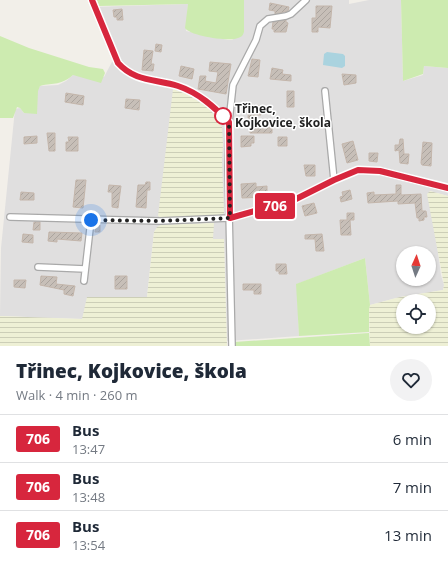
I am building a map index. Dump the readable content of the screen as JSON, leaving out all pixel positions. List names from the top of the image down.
{
  "places": ["Třinec, Kojkovice, škola"],
  "lines": ["bus line 706"],
  "north": "top",
  "page": {
    "on_map": "706",
    "heading": ["Třinec, Kojkovice, škola", "Walk · 4 min · 260 m"],
    "list": [
      {
        "mark": "706",
        "name": "Bus",
        "note": "13:47",
        "value": "6 min"
      },
      {
        "mark": "706",
        "name": "Bus",
        "note": "13:48",
        "value": "7 min"
      },
      {
        "mark": "706",
        "name": "Bus",
        "note": "13:54",
        "value": "13 min"
      }
    ]
  }
}
